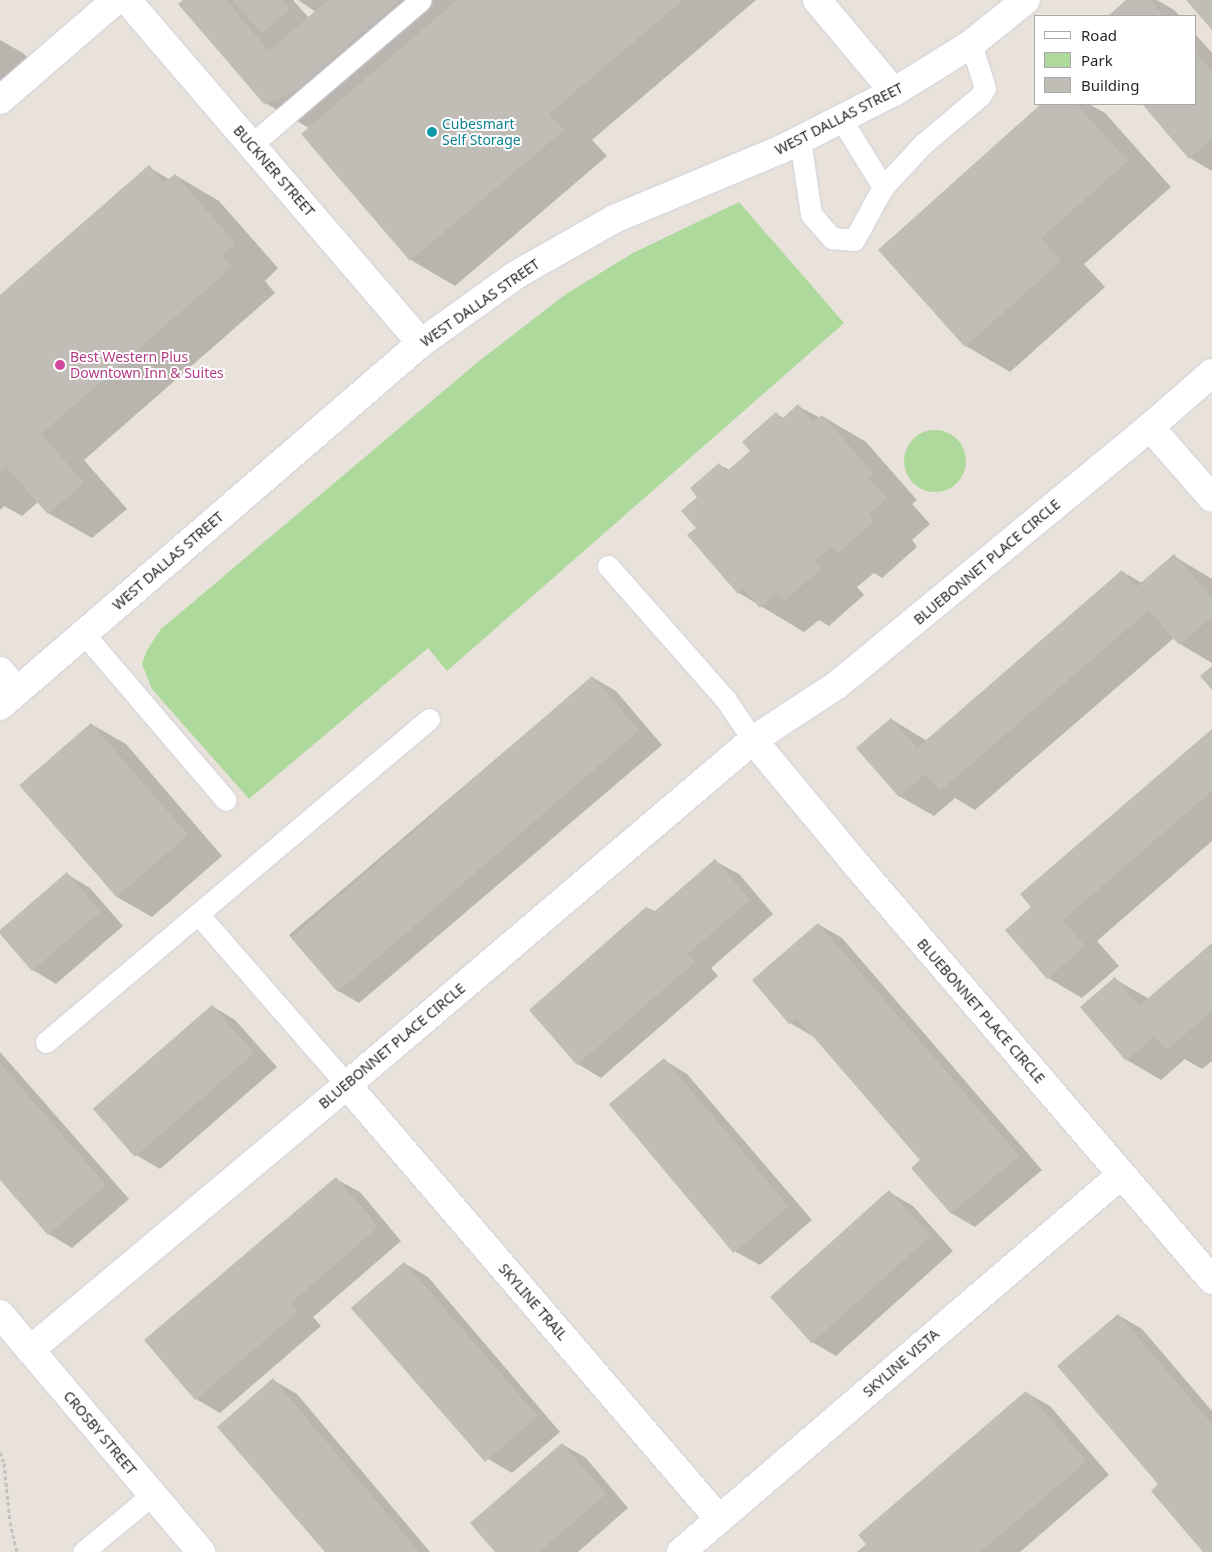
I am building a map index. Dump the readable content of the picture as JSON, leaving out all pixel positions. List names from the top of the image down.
{
  "streets": {
    "street": [
      "WEST DALLAS STREET",
      "BUCKNER STREET",
      "BLUEBONNET PLACE CIRCLE",
      "SKYLINE TRAIL",
      "SKYLINE VISTA",
      "CROSBY STREET"
    ]
  },
  "crossings": [
    ["WEST DALLAS STREET", "BUCKNER STREET"],
    ["BLUEBONNET PLACE CIRCLE", "SKYLINE TRAIL"],
    ["BLUEBONNET PLACE CIRCLE", "SKYLINE VISTA"],
    ["BLUEBONNET PLACE CIRCLE", "CROSBY STREET"],
    ["SKYLINE TRAIL", "SKYLINE VISTA"]
  ],
  "places": ["Cubesmart Self Storage", "Best Western Plus Downtown Inn & Suites"],
  "legend": ["Road", "Park", "Building"]
}
